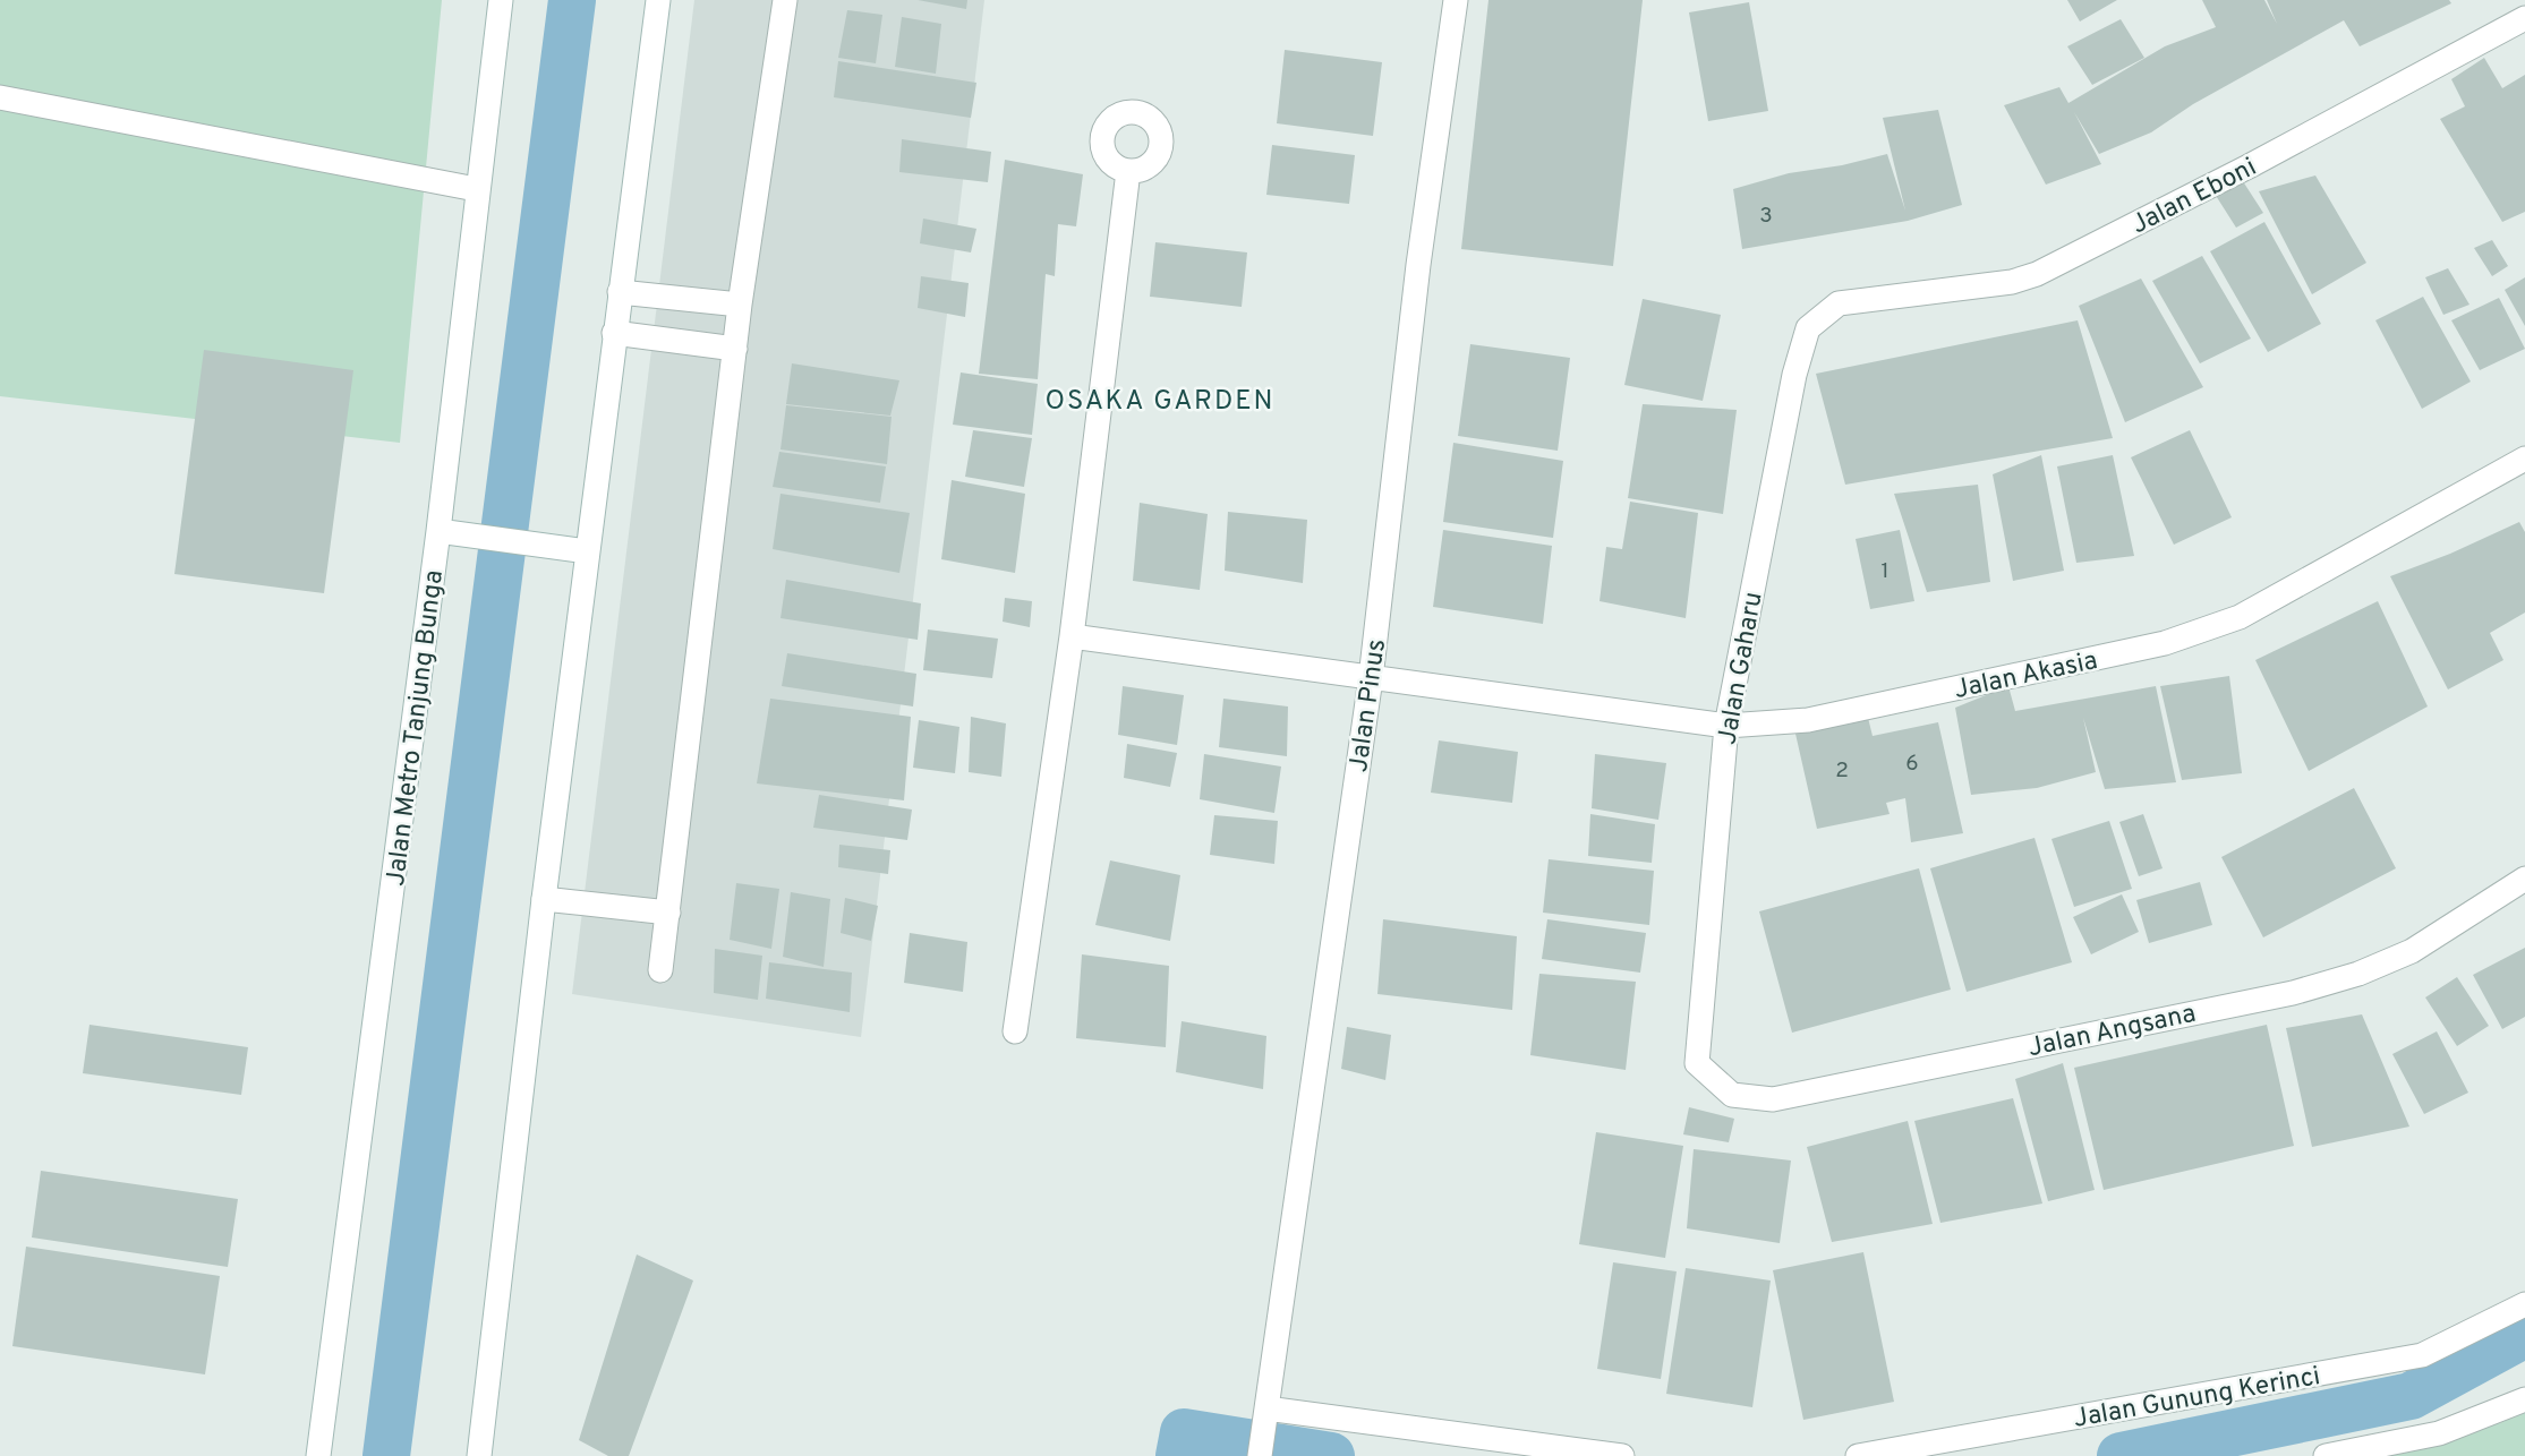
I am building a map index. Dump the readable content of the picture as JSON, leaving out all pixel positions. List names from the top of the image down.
{
  "streets": {
    "street": [
      "Jalan Eboni",
      "Jalan Gaharu",
      "Jalan Akasia",
      "Jalan Pinus",
      "Jalan Metro Tanjung Bunga",
      "Jalan Angsana",
      "Jalan Gunung Kerinci"
    ]
  },
  "crossings": [
    ["Jalan Eboni", "Jalan Gaharu"],
    ["Jalan Gaharu", "Jalan Akasia"],
    ["Jalan Gaharu", "Jalan Angsana"],
    ["Jalan Akasia", "Jalan Pinus"]
  ],
  "districts": ["OSAKA GARDEN"],
  "house_numbers": [
    "3",
    "1",
    "6",
    "2"
  ]
}
